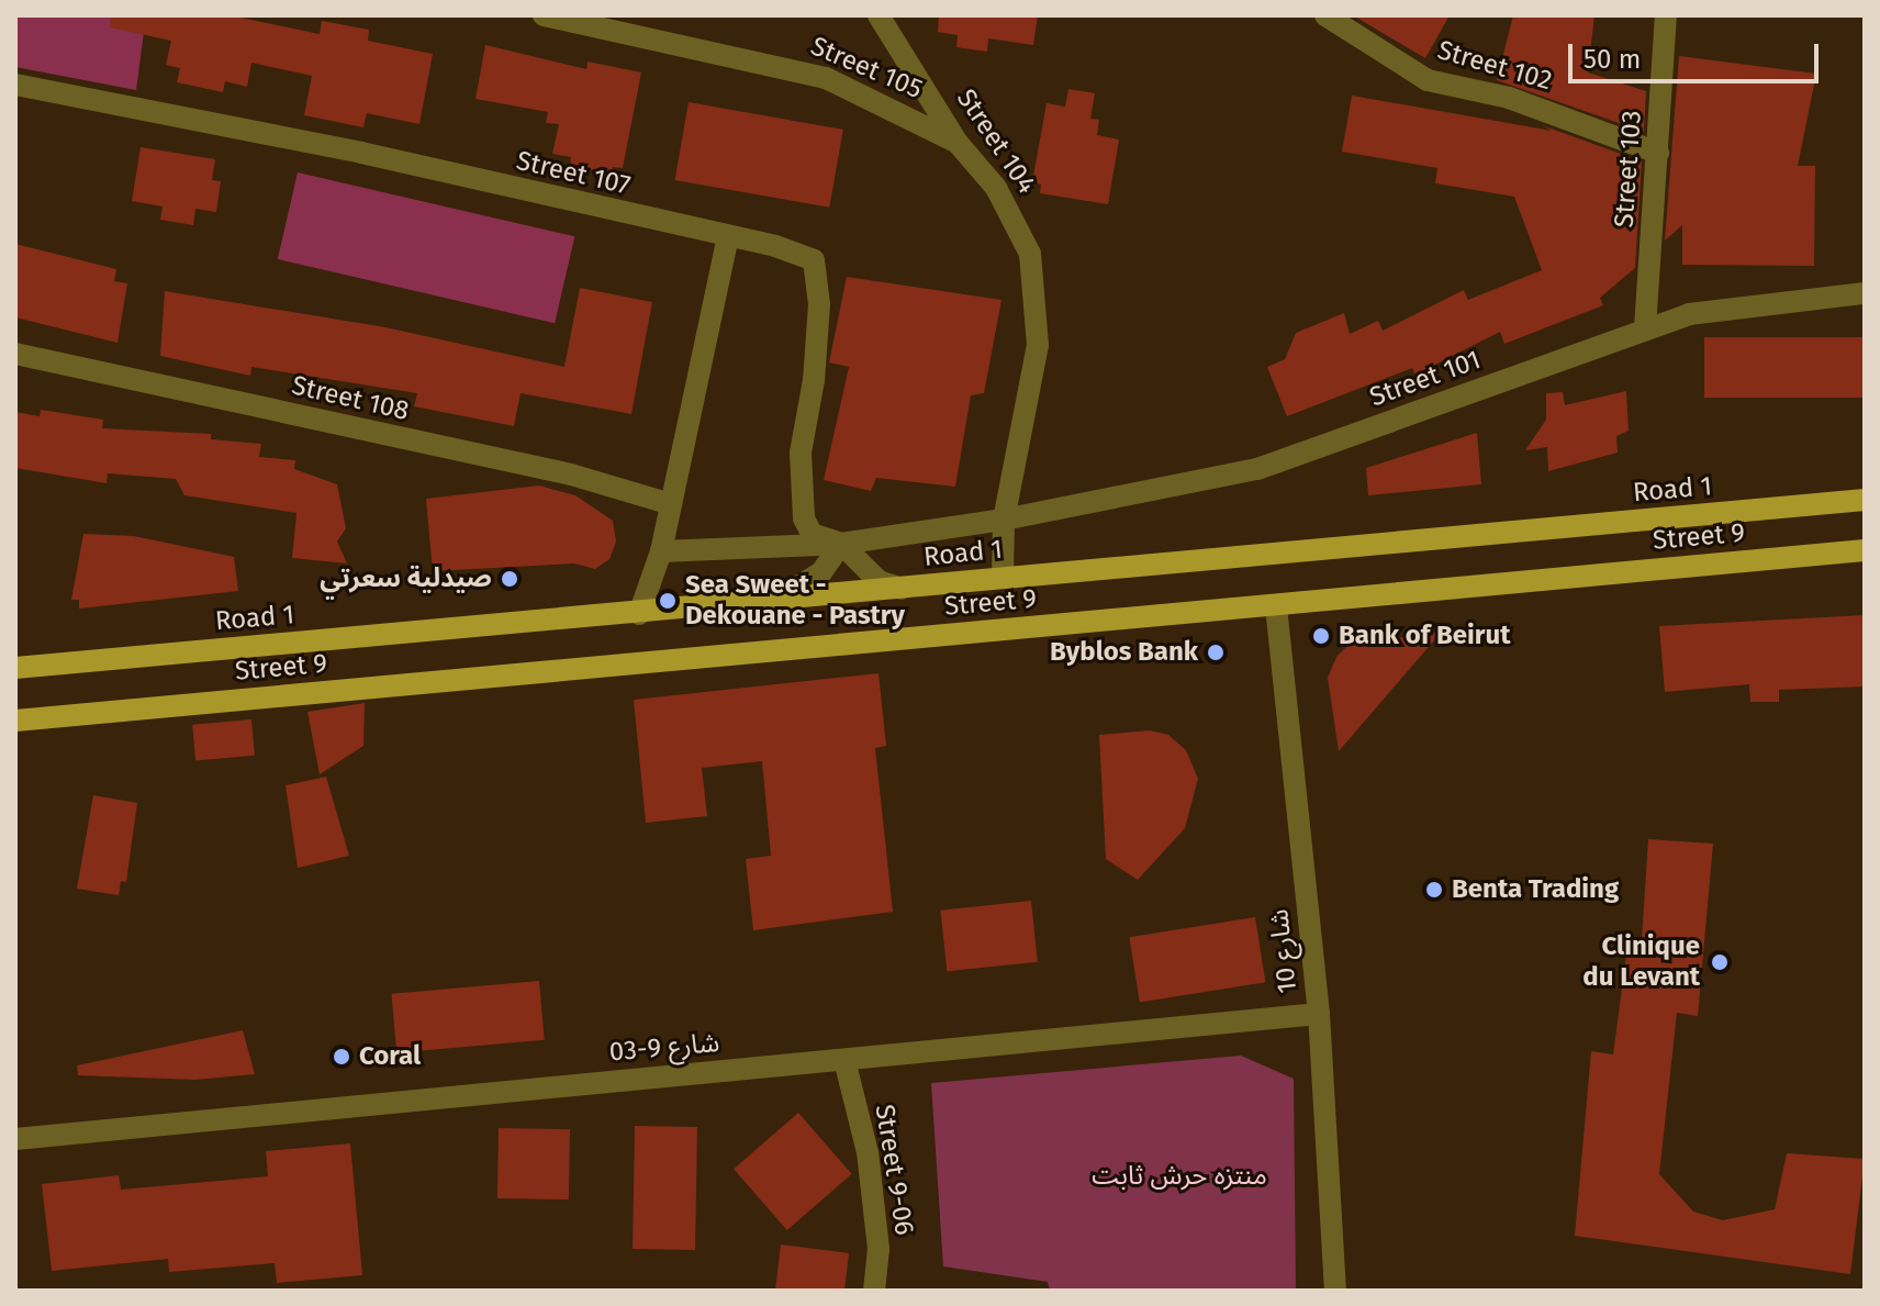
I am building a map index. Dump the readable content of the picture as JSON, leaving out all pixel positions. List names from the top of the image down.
{
  "streets": {
    "main road": ["Road 1", "Street 9"],
    "street": [
      "Street 102",
      "Street 105",
      "Street 104",
      "Street 103",
      "Street 107",
      "Street 101",
      "Street 108",
      "شارع 10",
      "شارع 9-03",
      "Street 9-06"
    ]
  },
  "crossings": [
    ["Street 102", "Street 103"],
    ["Street 105", "Street 104"],
    ["Street 104", "Street 101"],
    ["Street 104", "Road 1"],
    ["Street 103", "Street 101"],
    ["Street 107", "Street 101"],
    ["Street 9", "شارع 10"],
    ["شارع 10", "شارع 9-03"],
    ["شارع 9-03", "Street 9-06"]
  ],
  "parks": ["منتزه حرش ثابت"],
  "places": [
    "صيدلية سعرتي",
    "Sea Sweet - Dekouane - Pastry",
    "Bank of Beirut",
    "Byblos Bank",
    "Benta Trading",
    "Clinique du Levant",
    "Coral"
  ],
  "scale_bar": "50 m"
}
